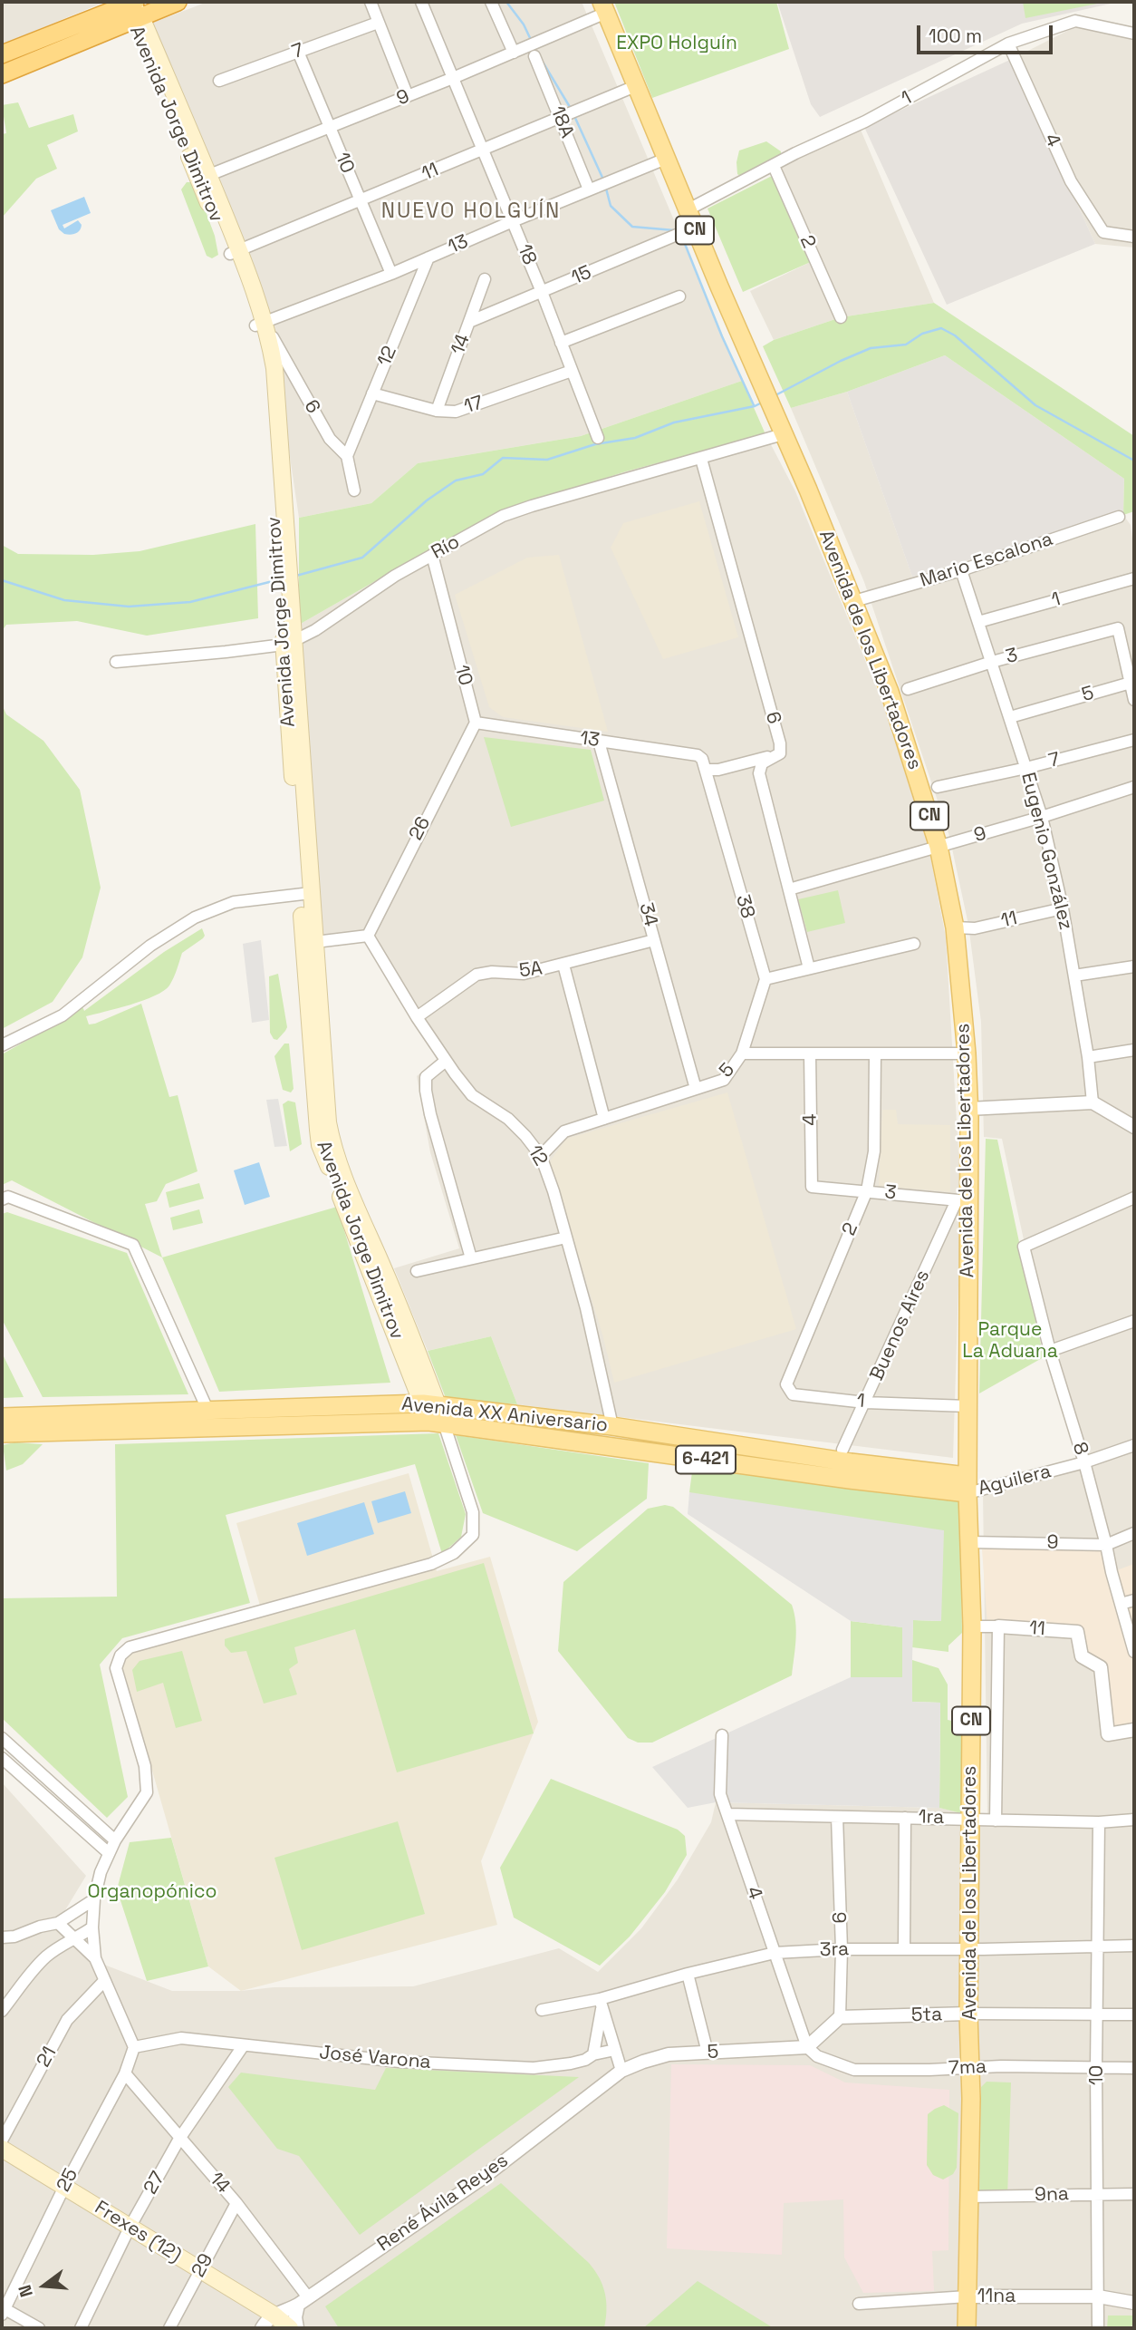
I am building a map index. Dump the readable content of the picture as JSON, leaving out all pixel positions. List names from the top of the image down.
{
  "streets": {
    "main road": [
      "Avenida Jorge Dimitrov",
      "CN",
      "Avenida de los Libertadores",
      "Avenida XX Aniversario",
      "6-421",
      "Frexes (12)"
    ],
    "street": [
      "7",
      "9",
      "1",
      "18A",
      "4",
      "10",
      "11",
      "2",
      "13",
      "18",
      "15",
      "14",
      "12",
      "17",
      "6",
      "Río",
      "Mario Escalona",
      "3",
      "5",
      "26",
      "Eugenio González",
      "38",
      "34",
      "5A",
      "Buenos Aires",
      "8",
      "Aguilera",
      "1ra",
      "3ra",
      "5ta",
      "21",
      "José Varona",
      "7ma",
      "25",
      "27",
      "9na",
      "René Ávila Reyes",
      "29",
      "11na"
    ]
  },
  "crossings": [
    ["7", "10"],
    ["7", "Eugenio González"],
    ["9", "Avenida Jorge Dimitrov"],
    ["9", "10"],
    ["9", "18"],
    ["9", "Avenida de los Libertadores"],
    ["9", "Eugenio González"],
    ["9", "8"],
    ["1", "4"],
    ["1", "2"],
    ["1", "Avenida de los Libertadores"],
    ["1", "Eugenio González"],
    ["1", "Buenos Aires"],
    ["18A", "11"],
    ["18A", "13"],
    ["Avenida Jorge Dimitrov", "11"],
    ["Avenida Jorge Dimitrov", "13"],
    ["Avenida Jorge Dimitrov", "6"],
    ["Avenida Jorge Dimitrov", "Río"],
    ["Avenida Jorge Dimitrov", "Avenida XX Aniversario"],
    ["4", "3"],
    ["4", "5"],
    ["4", "1ra"],
    ["4", "3ra"],
    ["4", "7ma"],
    ["10", "11"],
    ["10", "13"],
    ["10", "Río"],
    ["10", "26"],
    ["10", "1ra"],
    ["10", "3ra"],
    ["10", "5ta"],
    ["10", "7ma"],
    ["10", "9na"],
    ["10", "11na"],
    ["11", "18"],
    ["11", "Avenida de los Libertadores"],
    ["11", "Eugenio González"],
    ["2", "3"],
    ["2", "5"],
    ["13", "18"],
    ["13", "12"],
    ["13", "6"],
    ["13", "26"],
    ["13", "38"],
    ["13", "34"],
    ["18", "15"],
    ["18", "17"],
    ["15", "14"],
    ["15", "Avenida de los Libertadores"],
    ["14", "17"],
    ["14", "25"],
    ["14", "27"],
    ["14", "René Ávila Reyes"],
    ["14", "29"],
    ["12", "17"],
    ["12", "6"],
    ["12", "5"],
    ["12", "26"],
    ["12", "5A"],
    ["12", "Avenida XX Aniversario"],
    ["6", "Río"],
    ["6", "1ra"],
    ["6", "3ra"],
    ["6", "5ta"],
    ["Río", "Avenida de los Libertadores"],
    ["Mario Escalona", "Avenida de los Libertadores"],
    ["Mario Escalona", "Eugenio González"],
    ["Avenida de los Libertadores", "3"],
    ["Avenida de los Libertadores", "5"],
    ["Avenida de los Libertadores", "Buenos Aires"],
    ["Avenida de los Libertadores", "Avenida XX Aniversario"],
    ["Avenida de los Libertadores", "Aguilera"],
    ["Avenida de los Libertadores", "1ra"],
    ["Avenida de los Libertadores", "3ra"],
    ["Avenida de los Libertadores", "5ta"],
    ["Avenida de los Libertadores", "7ma"],
    ["Avenida de los Libertadores", "9na"],
    ["Avenida de los Libertadores", "11na"],
    ["3", "5"],
    ["3", "Eugenio González"],
    ["3", "Buenos Aires"],
    ["5", "Eugenio González"],
    ["5", "34"],
    ["5", "7ma"],
    ["5", "René Ávila Reyes"],
    ["34", "5A"],
    ["Avenida XX Aniversario", "Aguilera"],
    ["8", "Aguilera"],
    ["José Varona", "25"],
    ["José Varona", "27"],
    ["25", "Frexes (12)"],
    ["27", "Frexes (12)"],
    ["René Ávila Reyes", "Frexes (12)"],
    ["Frexes (12)", "29"]
  ],
  "districts": ["NUEVO HOLGUÍN"],
  "parks": ["EXPO Holguín", "Parque La Aduana", "Organopónico"],
  "scale_bar": "100 m",
  "north": "left"
}
